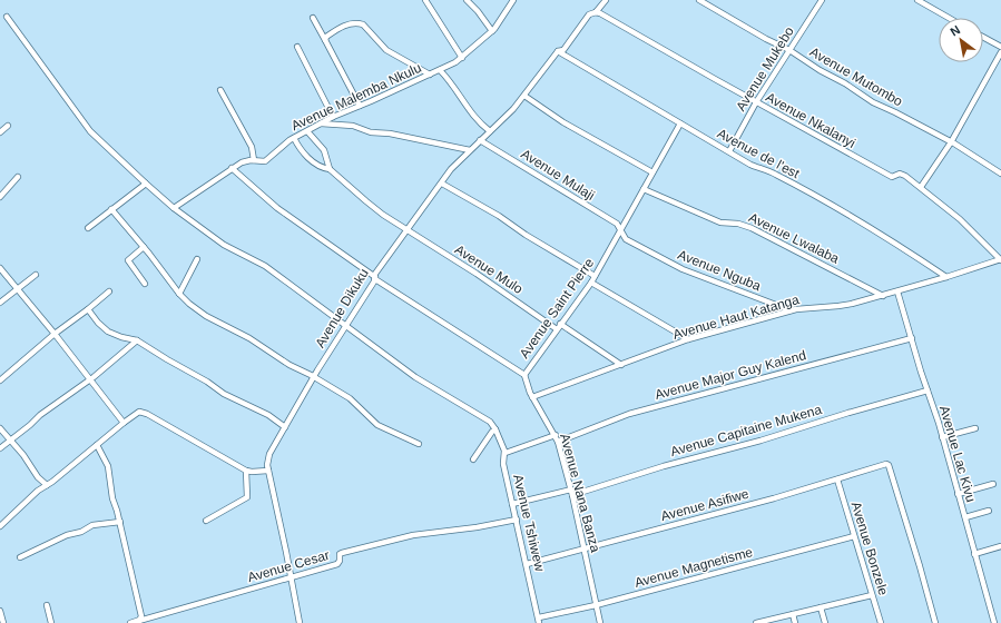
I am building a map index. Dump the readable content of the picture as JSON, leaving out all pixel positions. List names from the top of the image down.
{
  "streets": {
    "street": [
      "Avenue Mukebo",
      "Avenue Mutombo",
      "Avenue Malemba Nkulu",
      "Avenue Nkalanyi",
      "Avenue de l'est",
      "Avenue Mulaji",
      "Avenue Lwalaba",
      "Avenue Mulo",
      "Avenue Nguba",
      "Avenue Dikuku",
      "Avenue Saint Pierre",
      "Avenue Haut Katanga",
      "Avenue Major Guy Kalend",
      "Avenue Capitaine Mukena",
      "Avenue Lac Kivu",
      "Avenue Nana Banza",
      "Avenue Asifiwe",
      "Avenue Tshiwew",
      "Avenue Bonzele",
      "Avenue Cesar",
      "Avenue Magnetisme"
    ]
  },
  "crossings": [
    ["Avenue Mukebo", "Avenue Mutombo"],
    ["Avenue Mukebo", "Avenue Nkalanyi"],
    ["Avenue Mukebo", "Avenue de l'est"],
    ["Avenue Malemba Nkulu", "Avenue Mulo"],
    ["Avenue Malemba Nkulu", "Avenue Saint Pierre"],
    ["Avenue Nkalanyi", "Avenue Dikuku"],
    ["Avenue Nkalanyi", "Avenue Haut Katanga"],
    ["Avenue de l'est", "Avenue Dikuku"],
    ["Avenue de l'est", "Avenue Saint Pierre"],
    ["Avenue de l'est", "Avenue Haut Katanga"],
    ["Avenue Mulaji", "Avenue Nguba"],
    ["Avenue Mulaji", "Avenue Dikuku"],
    ["Avenue Mulaji", "Avenue Saint Pierre"],
    ["Avenue Lwalaba", "Avenue Saint Pierre"],
    ["Avenue Lwalaba", "Avenue Haut Katanga"],
    ["Avenue Mulo", "Avenue Dikuku"],
    ["Avenue Mulo", "Avenue Saint Pierre"],
    ["Avenue Nguba", "Avenue Saint Pierre"],
    ["Avenue Nguba", "Avenue Haut Katanga"],
    ["Avenue Dikuku", "Avenue Saint Pierre"],
    ["Avenue Dikuku", "Avenue Cesar"],
    ["Avenue Saint Pierre", "Avenue Nana Banza"],
    ["Avenue Haut Katanga", "Avenue Lac Kivu"],
    ["Avenue Haut Katanga", "Avenue Nana Banza"],
    ["Avenue Major Guy Kalend", "Avenue Lac Kivu"],
    ["Avenue Major Guy Kalend", "Avenue Nana Banza"],
    ["Avenue Capitaine Mukena", "Avenue Lac Kivu"],
    ["Avenue Capitaine Mukena", "Avenue Nana Banza"],
    ["Avenue Capitaine Mukena", "Avenue Tshiwew"],
    ["Avenue Nana Banza", "Avenue Asifiwe"],
    ["Avenue Nana Banza", "Avenue Magnetisme"],
    ["Avenue Asifiwe", "Avenue Tshiwew"],
    ["Avenue Asifiwe", "Avenue Bonzele"],
    ["Avenue Tshiwew", "Avenue Cesar"],
    ["Avenue Tshiwew", "Avenue Magnetisme"],
    ["Avenue Bonzele", "Avenue Magnetisme"]
  ],
  "north": "top left"
}
